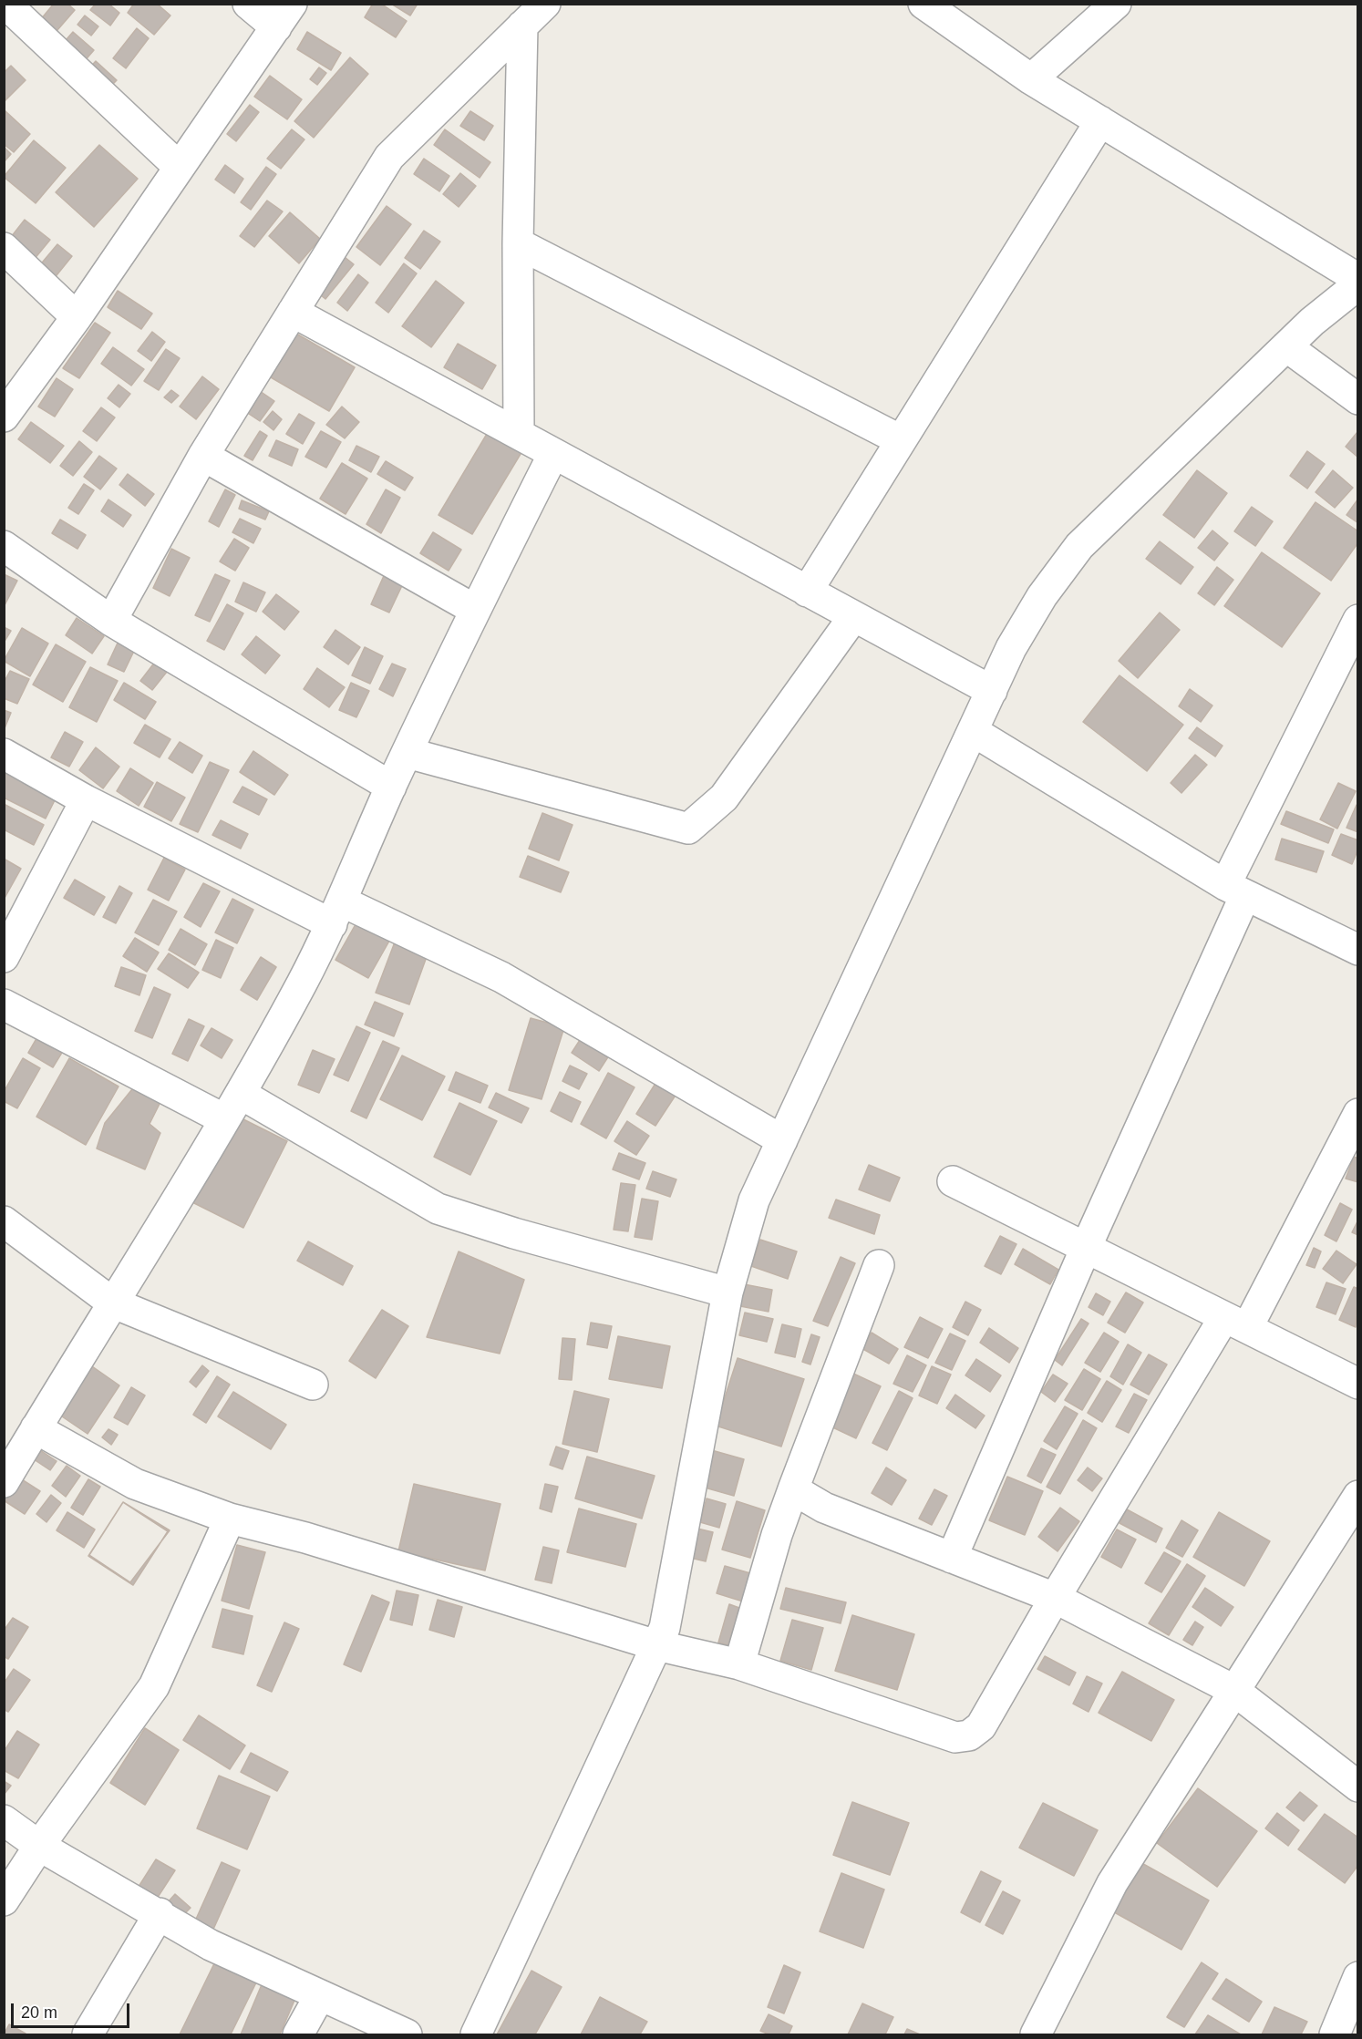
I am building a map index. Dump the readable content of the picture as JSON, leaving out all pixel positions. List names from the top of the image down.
{
  "scale_bar": "20 m"
}
